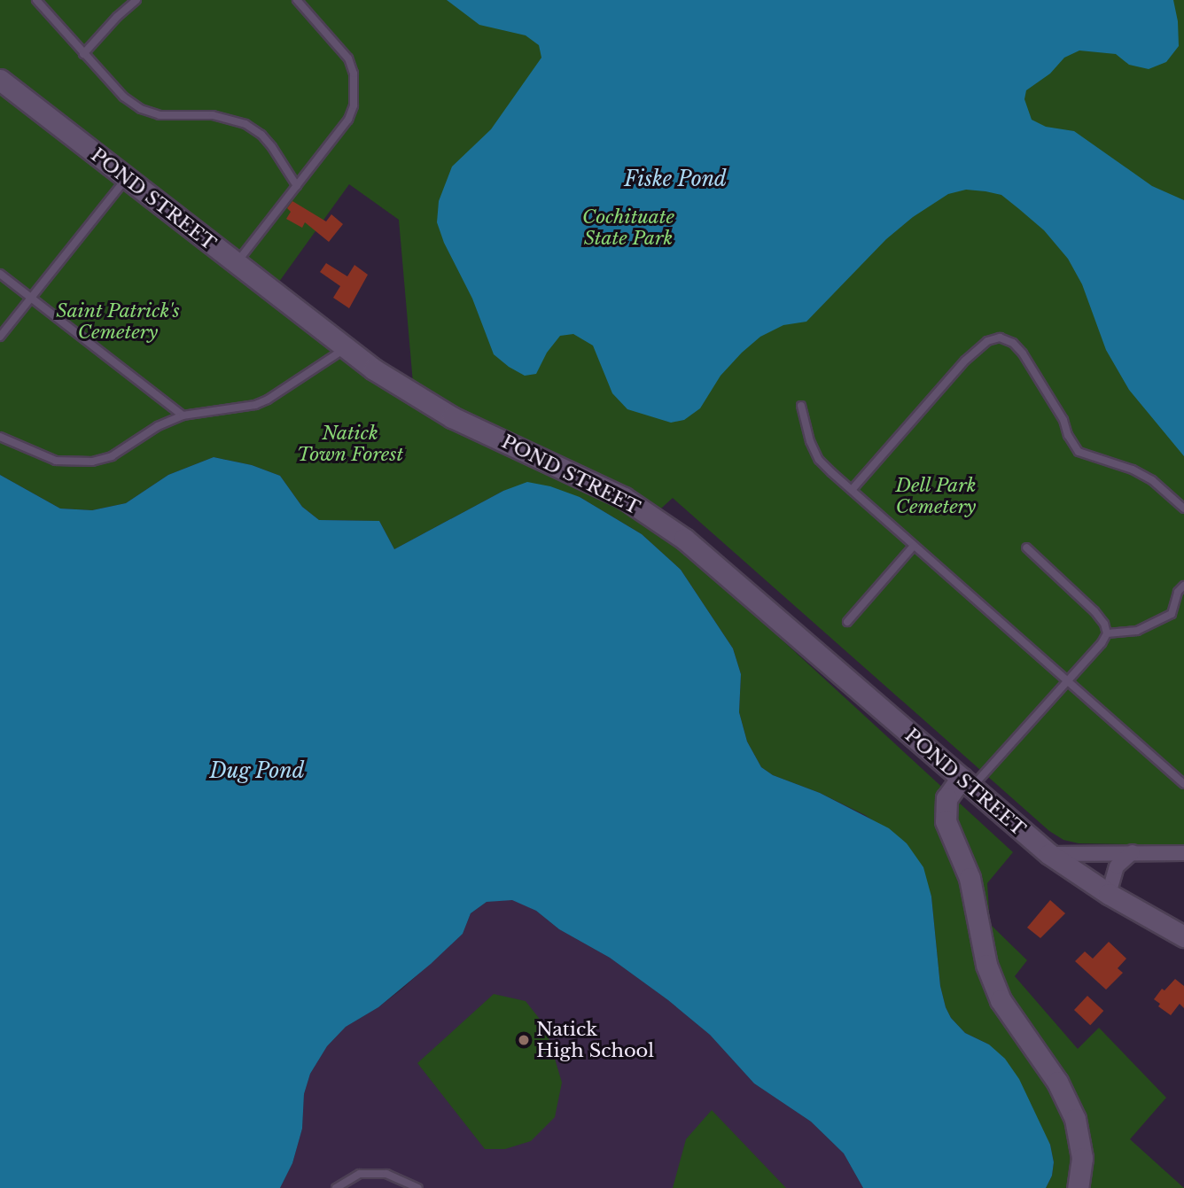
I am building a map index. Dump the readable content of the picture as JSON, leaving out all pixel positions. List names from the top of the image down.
{
  "streets": {
    "street": ["POND STREET"]
  },
  "water": ["Fiske Pond", "Dug Pond"],
  "parks": [
    "Cochituate State Park",
    "Saint Patrick's Cemetery",
    "Natick Town Forest",
    "Dell Park Cemetery"
  ],
  "places": ["Natick High School"]
}
